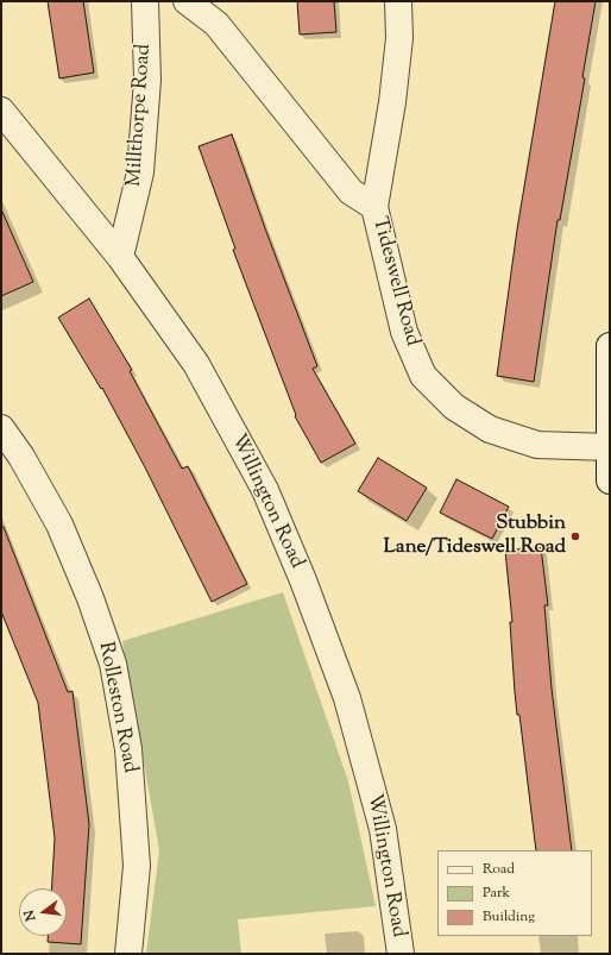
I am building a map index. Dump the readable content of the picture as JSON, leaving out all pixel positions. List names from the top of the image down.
{
  "streets": {
    "street": [
      "Millthorpe Road",
      "Tideswell Road",
      "Willington Road",
      "Rolleston Road"
    ]
  },
  "crossings": [
    ["Millthorpe Road", "Willington Road"]
  ],
  "places": ["Stubbin Lane/Tideswell Road"],
  "legend": ["Road", "Park", "Building"],
  "north": "left"
}
